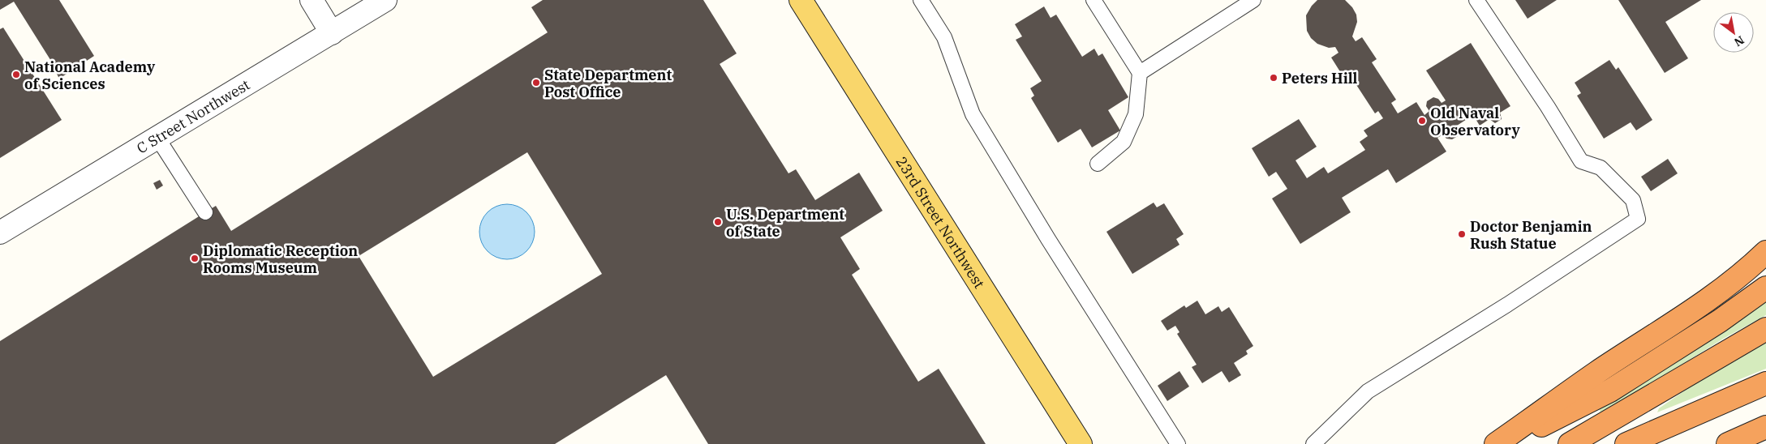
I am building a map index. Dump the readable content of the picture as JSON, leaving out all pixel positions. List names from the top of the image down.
{
  "streets": {
    "main road": ["23rd Street Northwest"],
    "street": ["C Street Northwest"]
  },
  "places": [
    "National Academy of Sciences",
    "Peters Hill",
    "State Department Post Office",
    "Old Naval Observatory",
    "U.S. Department of State",
    "Doctor Benjamin Rush Statue",
    "Diplomatic Reception Rooms Museum"
  ],
  "north": "bottom right"
}
